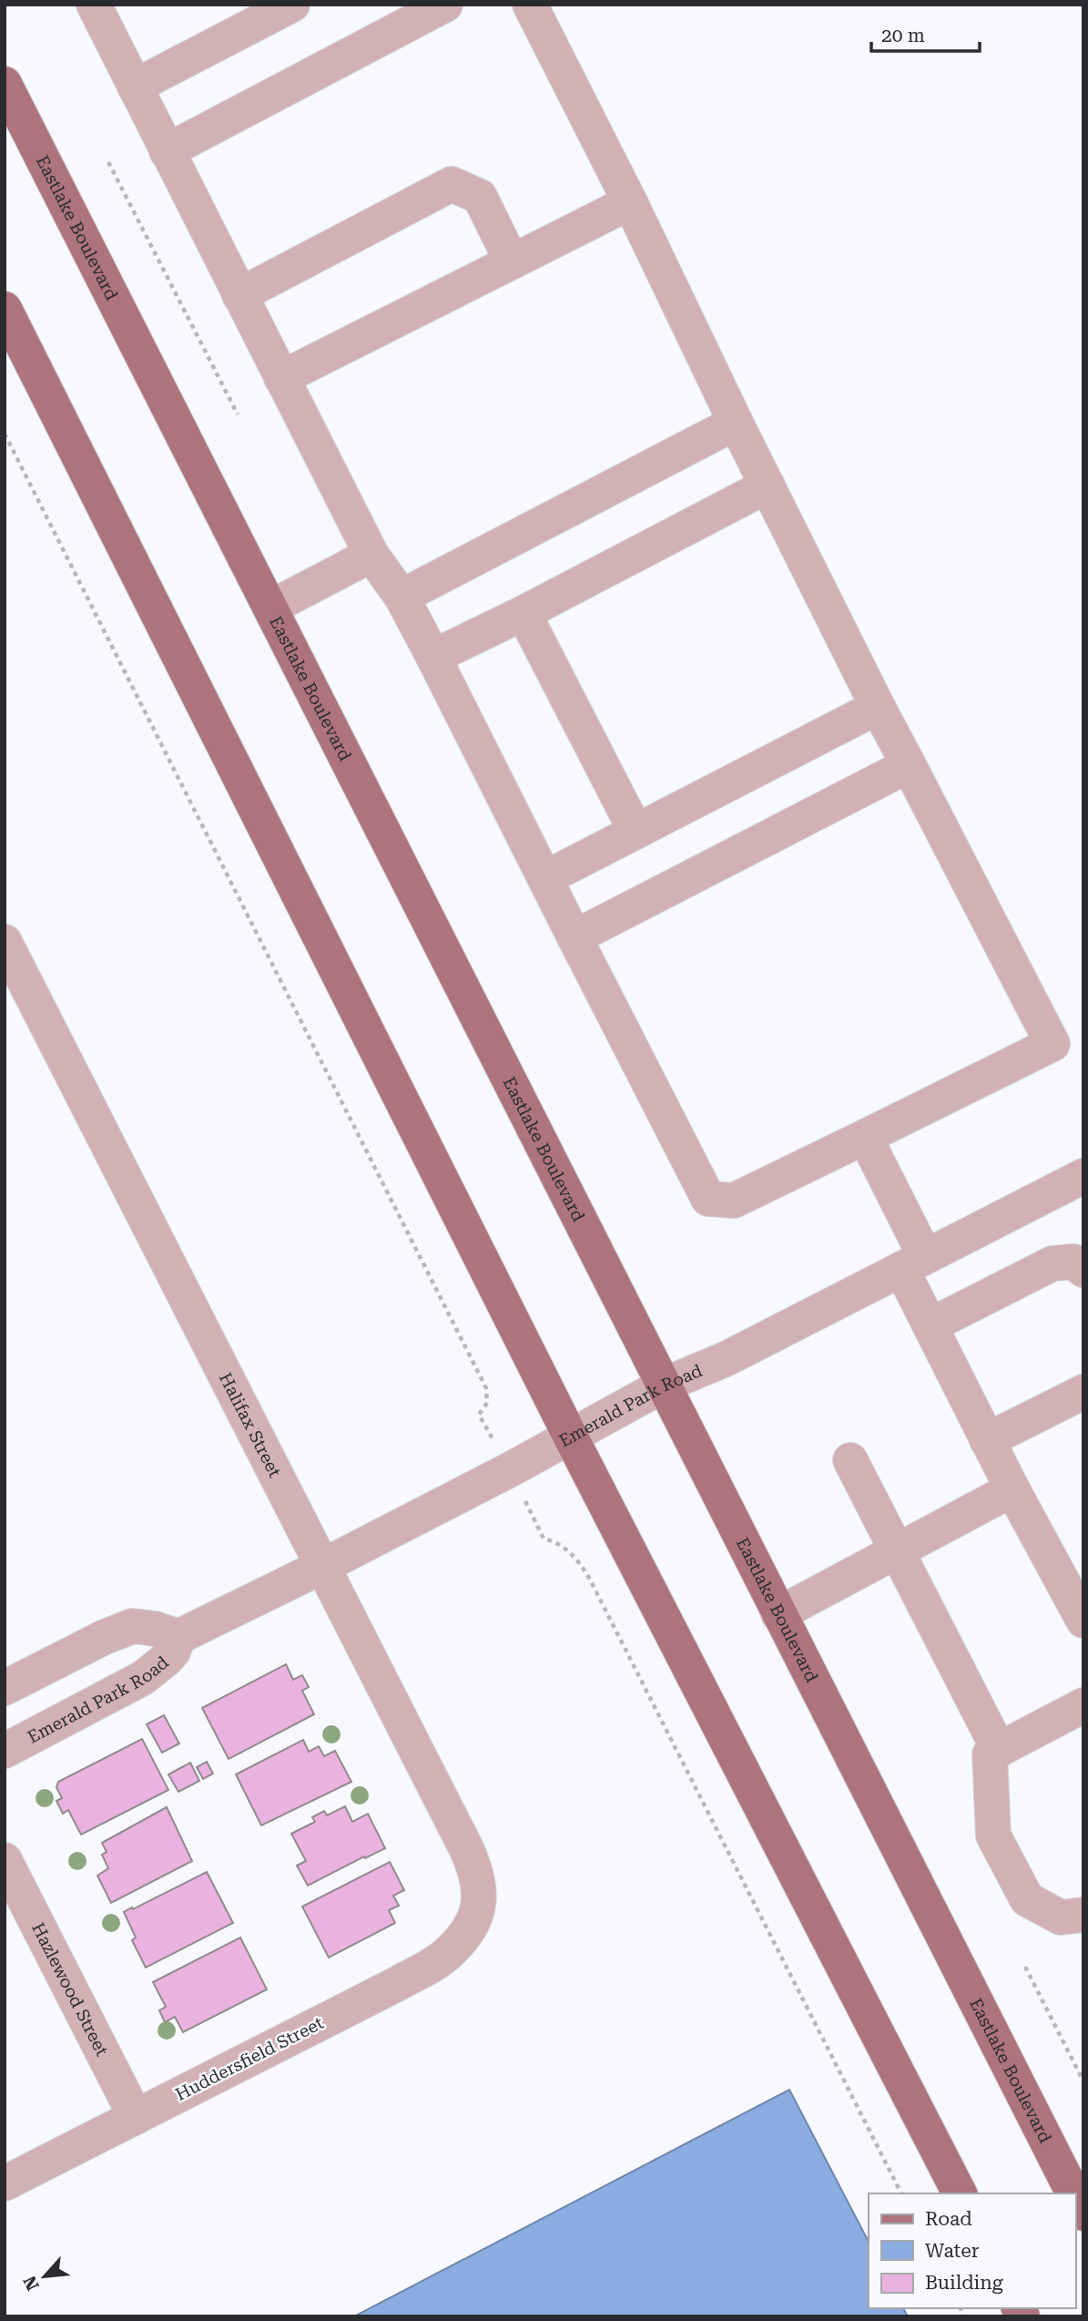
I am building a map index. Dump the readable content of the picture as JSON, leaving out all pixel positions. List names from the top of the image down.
{
  "streets": {
    "main road": ["Eastlake Boulevard"],
    "street": [
      "Emerald Park Road",
      "Halifax Street",
      "Hazlewood Street",
      "Huddersfield Street"
    ]
  },
  "crossings": [
    ["Eastlake Boulevard", "Emerald Park Road"],
    ["Emerald Park Road", "Halifax Street"],
    ["Halifax Street", "Huddersfield Street"],
    ["Hazlewood Street", "Huddersfield Street"]
  ],
  "legend": ["Road", "Water", "Building"],
  "scale_bar": "20 m",
  "north": "bottom left"
}
